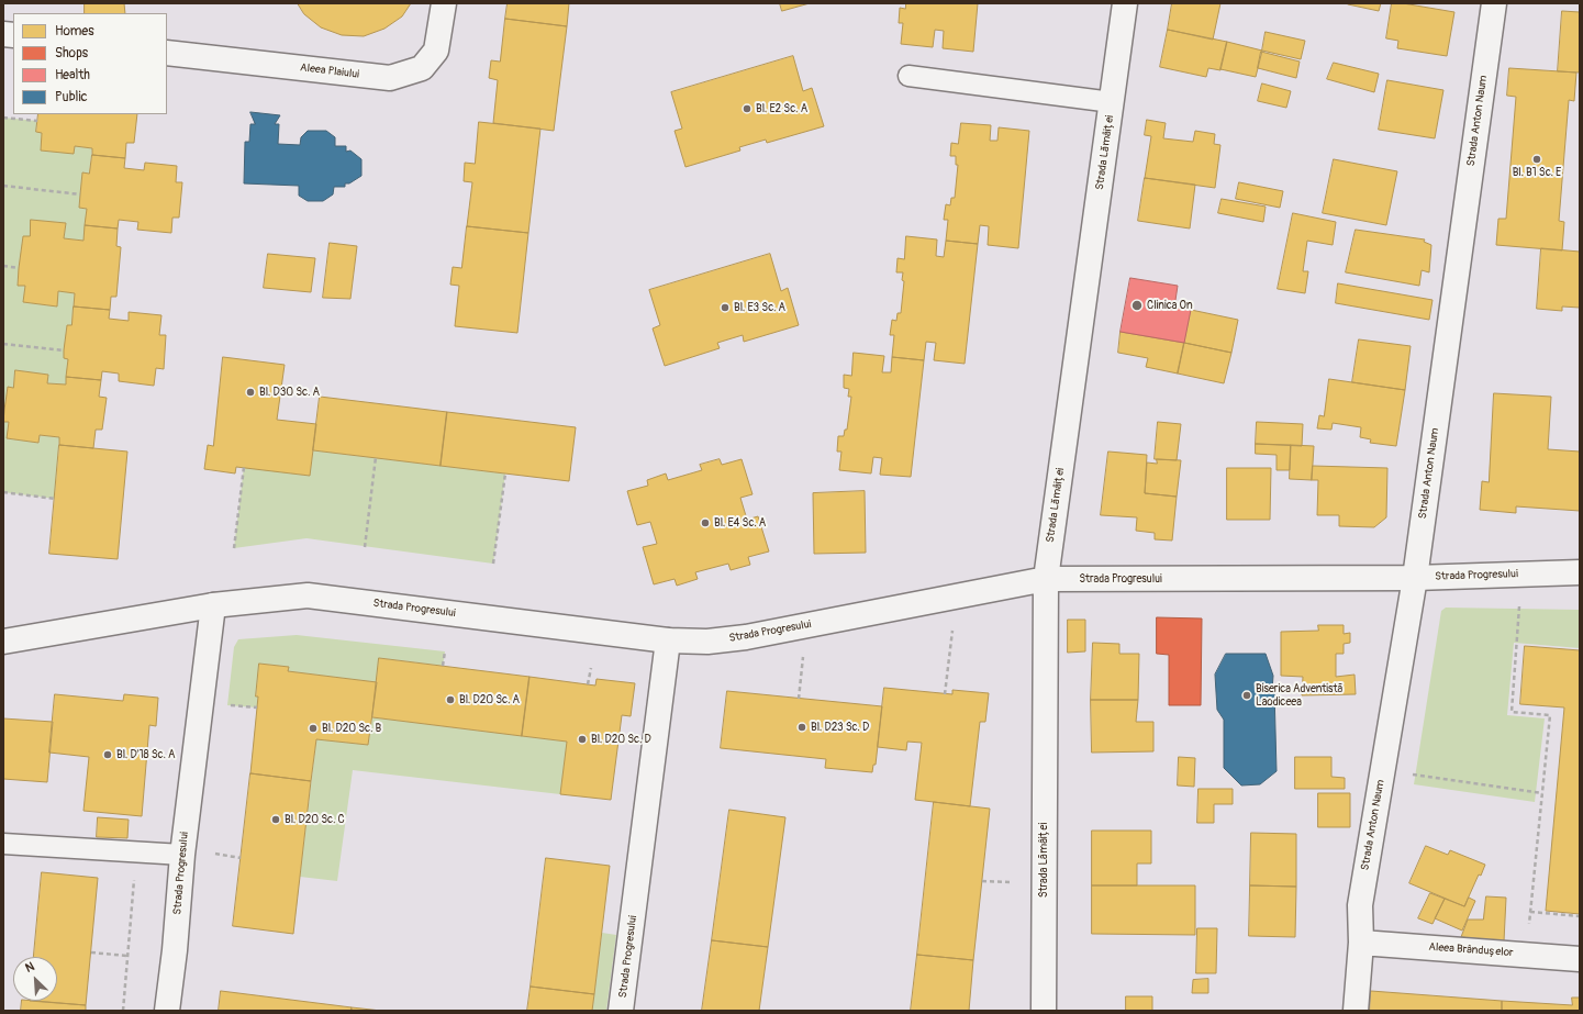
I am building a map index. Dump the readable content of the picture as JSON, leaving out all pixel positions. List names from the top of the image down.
{
  "streets": {
    "street": [
      "Aleea Plaiului",
      "Strada Anton Naum",
      "Strada Lămâiței",
      "Strada Progresului",
      "Aleea Brândușelor"
    ]
  },
  "crossings": [
    ["Strada Anton Naum", "Strada Progresului"],
    ["Strada Anton Naum", "Aleea Brândușelor"],
    ["Strada Lămâiței", "Strada Progresului"]
  ],
  "places": [
    "Bl. E2 Sc. A",
    "Bl. B1 Sc. E",
    "Clinica On",
    "Bl. E3 Sc. A",
    "Bl. D30 Sc. A",
    "Bl. E4 Sc. A",
    "Biserica Adventistă Laodiceea",
    "Bl. D20 Sc. A",
    "Bl. D23 Sc. D",
    "Bl. D20 Sc. B",
    "Bl. D20 Sc. D",
    "Bl. D'18 Sc. A",
    "Bl. D20 Sc. C"
  ],
  "legend": [
    "Homes",
    "Shops",
    "Health",
    "Public"
  ],
  "north": "top left"
}
